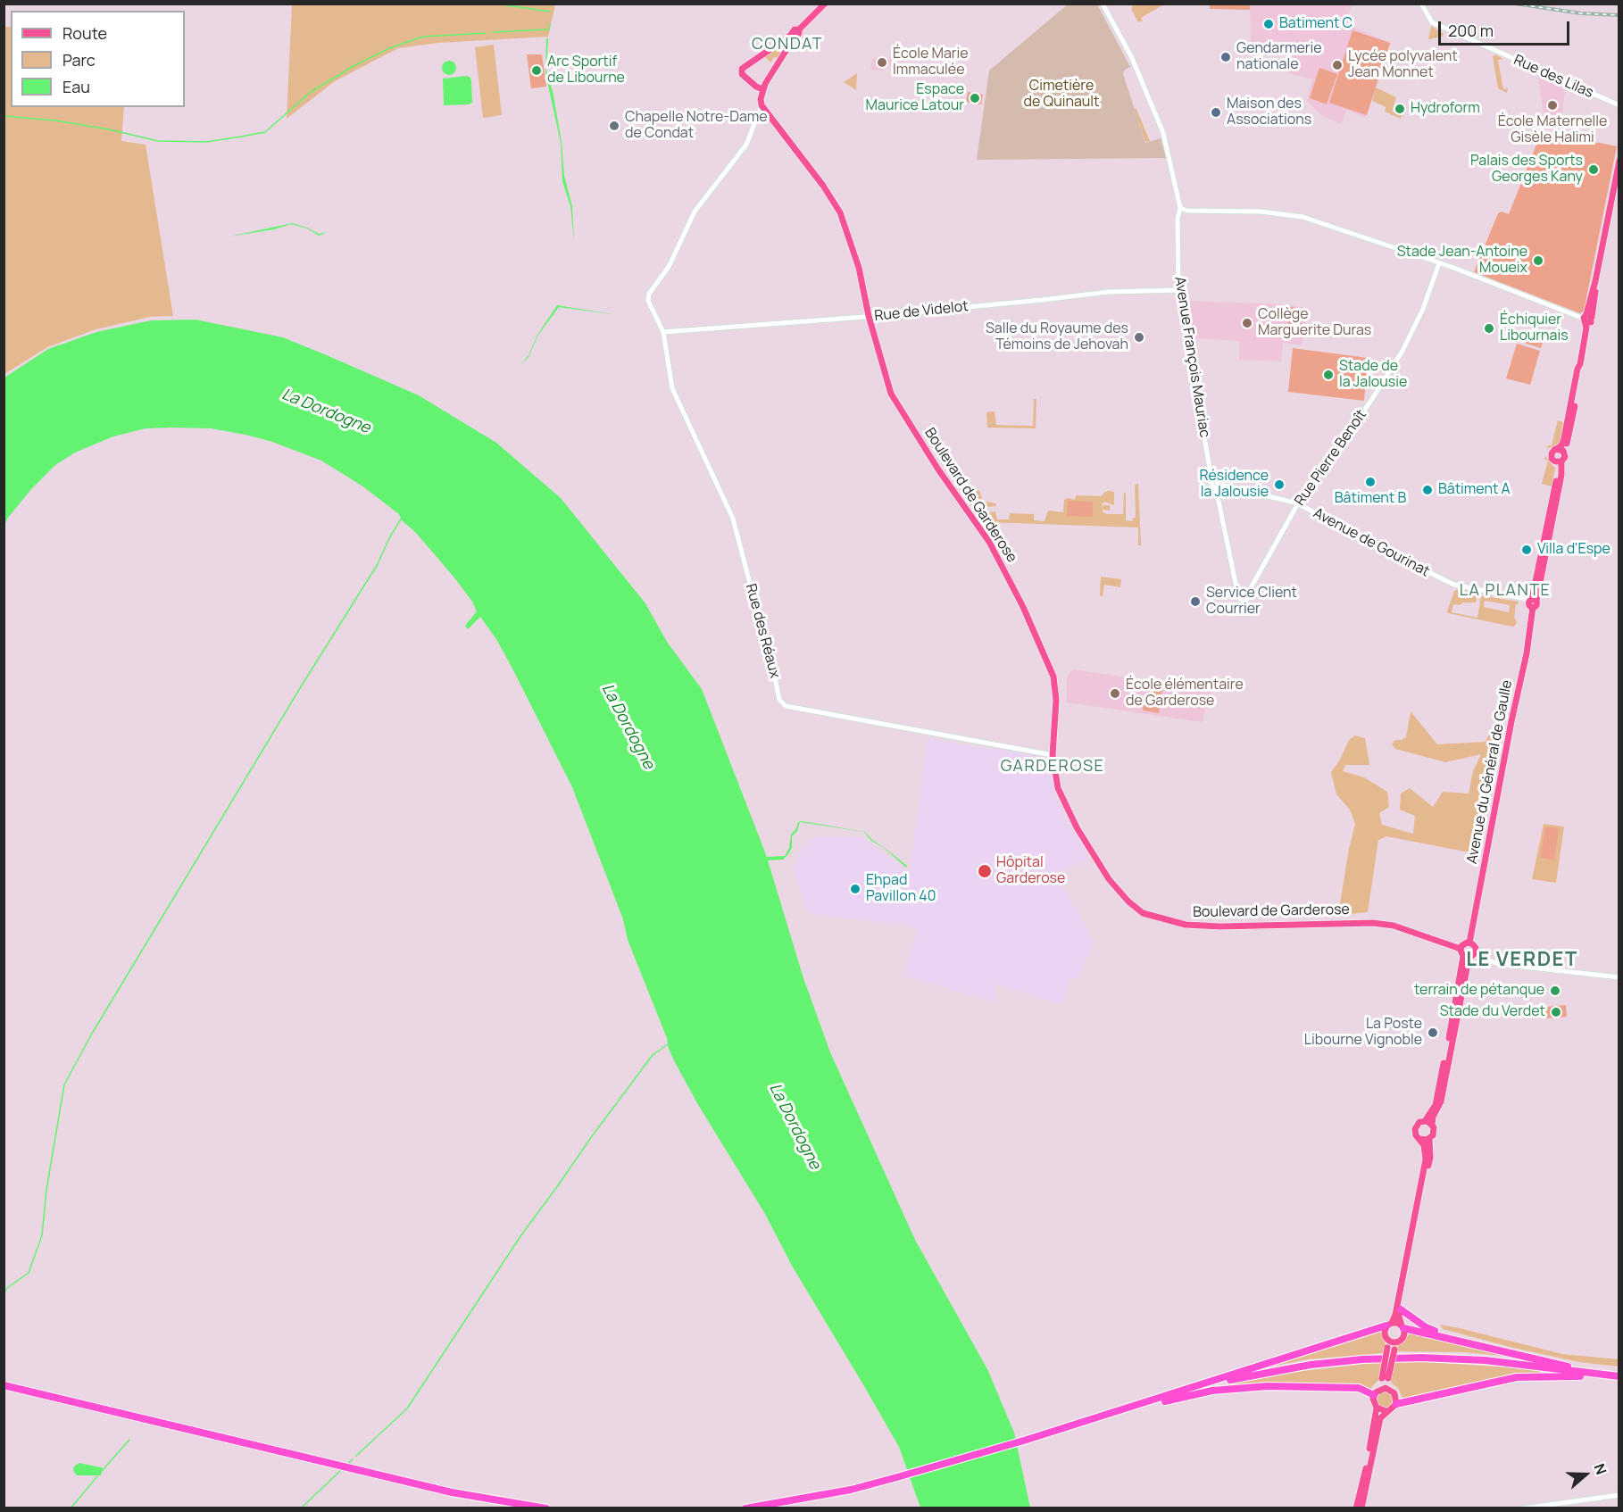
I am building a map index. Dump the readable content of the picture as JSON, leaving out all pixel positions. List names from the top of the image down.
{
  "streets": {
    "main road": ["Boulevard de Garderose", "Avenue du Général de Gaulle"],
    "street": [
      "Rue des Lilas",
      "Rue de Videlot",
      "Avenue François Mauriac",
      "Rue Pierre Benoît",
      "Avenue de Gourinat",
      "Rue des Réaux"
    ]
  },
  "crossings": [
    ["Rue de Videlot", "Avenue François Mauriac"],
    ["Rue de Videlot", "Boulevard de Garderose"],
    ["Rue de Videlot", "Rue des Réaux"],
    ["Avenue François Mauriac", "Rue Pierre Benoît"],
    ["Avenue François Mauriac", "Avenue de Gourinat"],
    ["Rue Pierre Benoît", "Avenue de Gourinat"],
    ["Boulevard de Garderose", "Rue des Réaux"],
    ["Boulevard de Garderose", "Avenue du Général de Gaulle"],
    ["Avenue de Gourinat", "Avenue du Général de Gaulle"]
  ],
  "districts": [
    "CONDAT",
    "LA PLANTE",
    "GARDEROSE",
    "LE VERDET"
  ],
  "water": ["La Dordogne"],
  "parks": ["Cimetière de Quinault"],
  "places": [
    "Batiment C",
    "Gendarmerie nationale",
    "École Marie Immaculée",
    "Lycée polyvalent Jean Monnet",
    "Arc Sportif de Libourne",
    "Espace Maurice Latour",
    "École Maternelle Gisèle Halimi",
    "Hydroform",
    "Maison des Associations",
    "Chapelle Notre-Dame de Condat",
    "Palais des Sports Georges Kany",
    "Stade Jean-Antoine Moueix",
    "Collège Marguerite Duras",
    "Échiquier Libournais",
    "Salle du Royaume des Témoins de Jehovah",
    "Stade de la Jalousie",
    "Bâtiment B",
    "Résidence la Jalousie",
    "Bâtiment A",
    "Villa d'Espe",
    "Service Client Courrier",
    "École élémentaire de Garderose",
    "Hôpital Garderose",
    "Ehpad Pavillon 40",
    "terrain de pétanque",
    "Stade du Verdet",
    "La Poste Libourne Vignoble"
  ],
  "legend": ["Route", "Parc", "Eau"],
  "scale_bar": "200 m",
  "north": "right"
}
